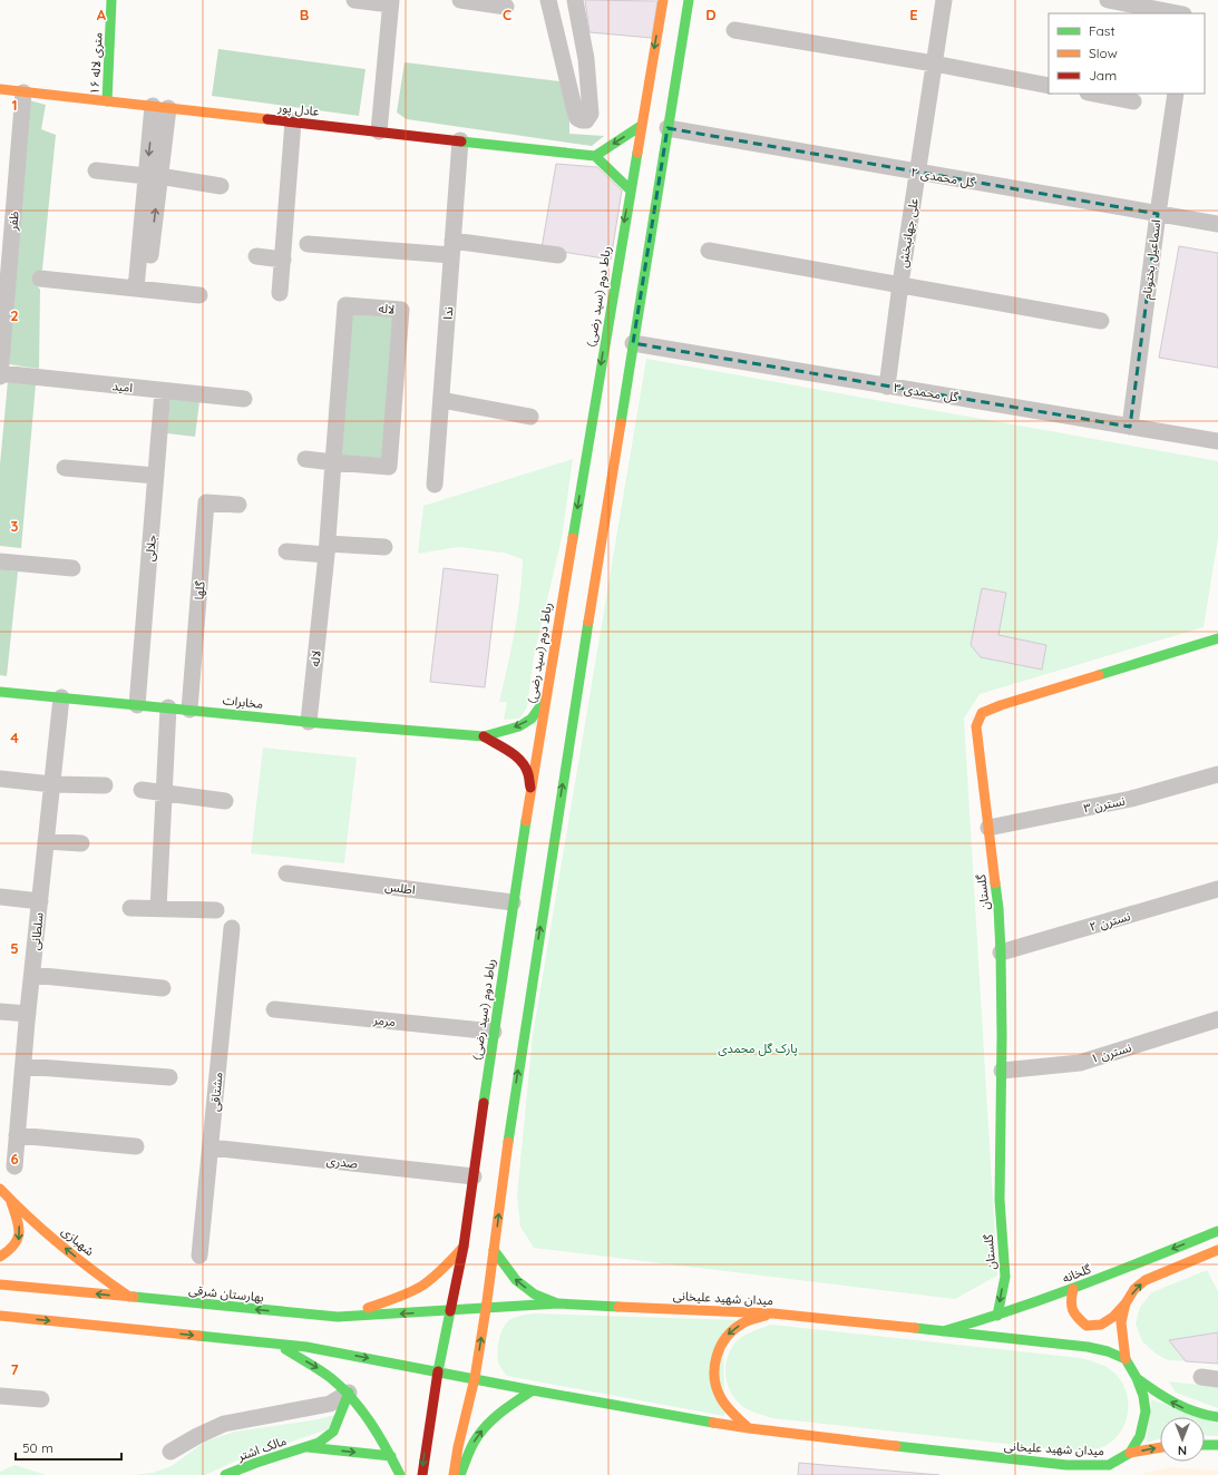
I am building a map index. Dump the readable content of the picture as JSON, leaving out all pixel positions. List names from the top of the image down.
{
  "streets": {
    "main road": [
      "۱۶ متری لاله",
      "عادل پور",
      "رباط دوم (سید رضی)",
      "مخابرات",
      "گلستان",
      "شهبازی",
      "گلخانه",
      "بهارستان شرقی",
      "میدان شهید علیخانی",
      "مالک اشتر"
    ],
    "street": [
      "گل محمدی ۲",
      "ظفر",
      "علی جهانبخش",
      "اسماعیل بختونام",
      "لاله",
      "ندا",
      "امید",
      "گل محمدی ۳",
      "جلالی",
      "گلها",
      "نسترن ۳",
      "اطلس",
      "نسترن ۲",
      "سلطانی",
      "مرمر",
      "نسترن ۱",
      "مشتاقی",
      "صدری"
    ]
  },
  "crossings": [
    ["۱۶ متری لاله", "عادل پور"],
    ["عادل پور", "ظفر"],
    ["عادل پور", "ندا"],
    ["گل محمدی ۲", "علی جهانبخش"],
    ["گل محمدی ۲", "اسماعیل بختونام"],
    ["ظفر", "امید"],
    ["علی جهانبخش", "گل محمدی ۳"],
    ["اسماعیل بختونام", "گل محمدی ۳"],
    ["رباط دوم (سید رضی)", "اطلس"],
    ["رباط دوم (سید رضی)", "مرمر"],
    ["رباط دوم (سید رضی)", "صدری"],
    ["رباط دوم (سید رضی)", "بهارستان شرقی"],
    ["رباط دوم (سید رضی)", "میدان شهید علیخانی"],
    ["لاله", "مخابرات"],
    ["امید", "جلالی"],
    ["جلالی", "مخابرات"],
    ["گلها", "مخابرات"],
    ["مخابرات", "سلطانی"],
    ["نسترن ۳", "گلستان"],
    ["گلستان", "نسترن ۲"],
    ["گلستان", "نسترن ۱"],
    ["گلستان", "گلخانه"],
    ["مشتاقی", "صدری"],
    ["شهبازی", "بهارستان شرقی"],
    ["گلخانه", "میدان شهید علیخانی"],
    ["بهارستان شرقی", "میدان شهید علیخانی"]
  ],
  "parks": ["پارک گل محمدی"],
  "legend": ["Fast", "Slow", "Jam"],
  "scale_bar": "50 m",
  "north": "bottom",
  "grid": {
    "columns": [
      "A",
      "B",
      "C",
      "D",
      "E"
    ],
    "rows": [
      "1",
      "2",
      "3",
      "4",
      "5",
      "6",
      "7"
    ]
  }
}
